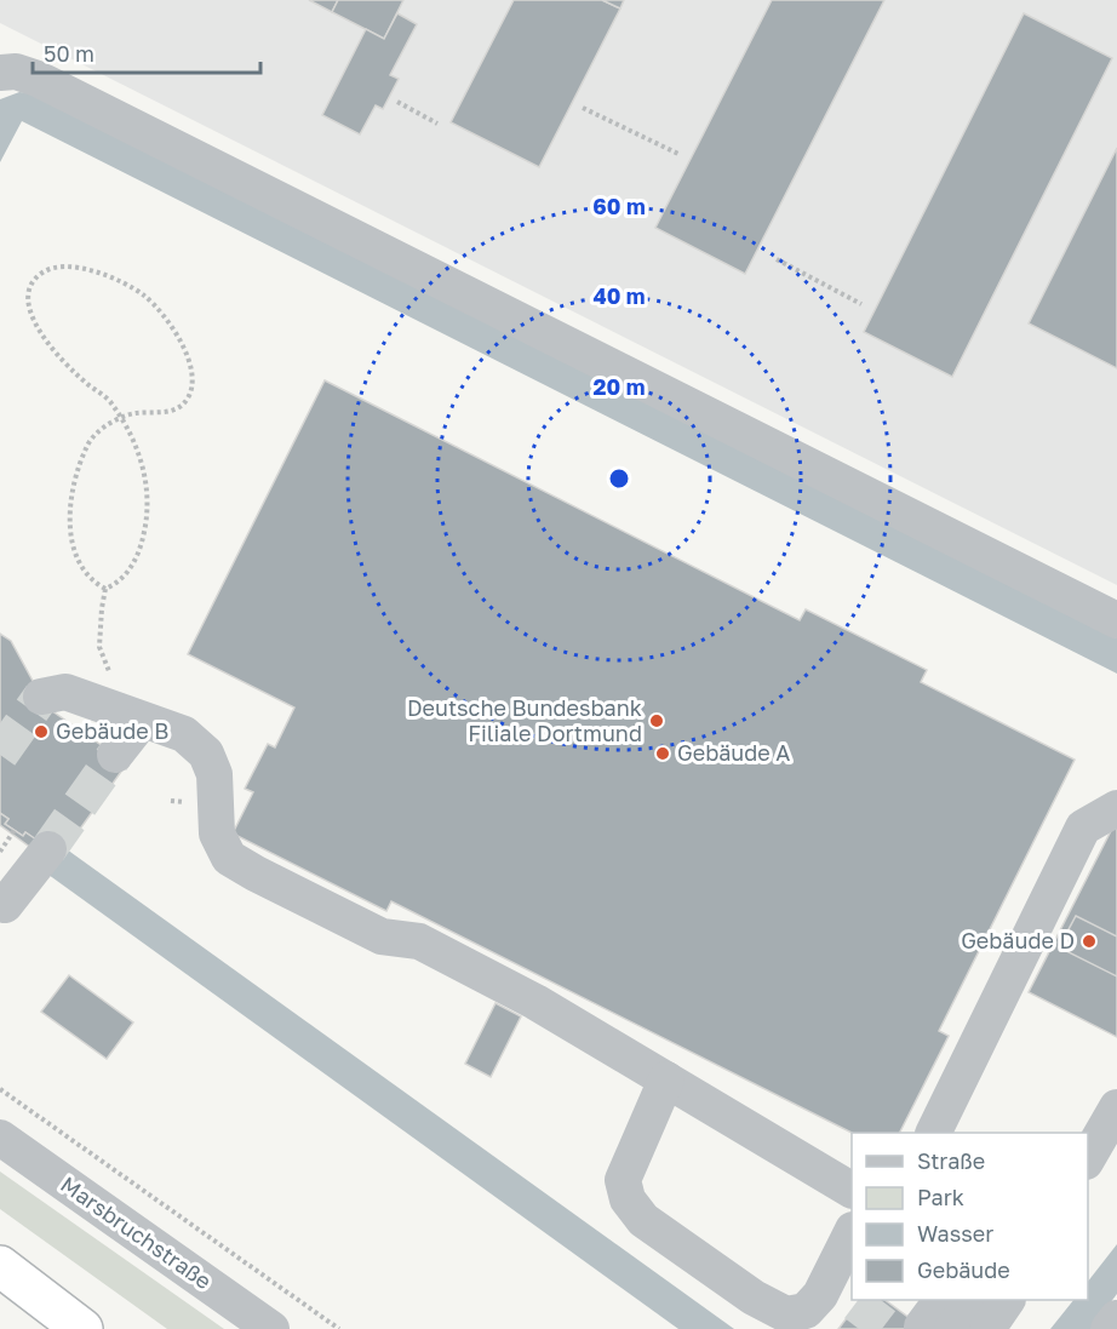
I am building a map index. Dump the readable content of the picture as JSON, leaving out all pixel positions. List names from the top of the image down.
{
  "streets": {
    "street": ["Marsbruchstraße"]
  },
  "places": [
    "Deutsche Bundesbank Filiale Dortmund",
    "Gebäude B",
    "Gebäude A",
    "Gebäude D"
  ],
  "legend": [
    "Straße",
    "Park",
    "Wasser",
    "Gebäude"
  ],
  "scale_bar": "50 m",
  "rings": ["60 m", "40 m", "20 m"]
}
